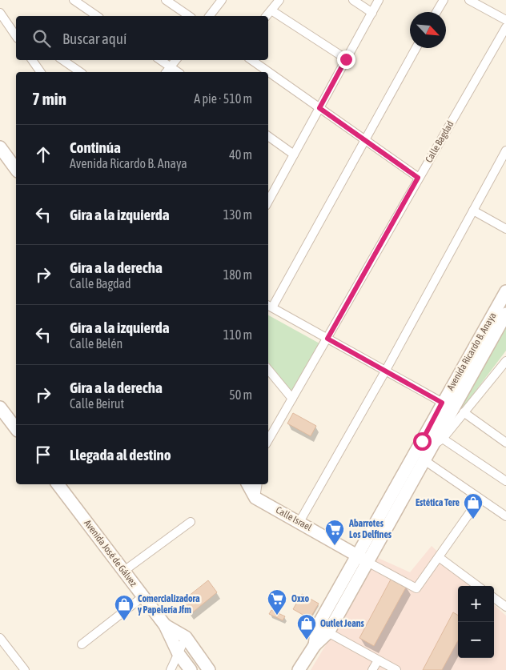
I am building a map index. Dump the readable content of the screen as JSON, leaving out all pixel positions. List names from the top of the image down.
{
  "streets": {
    "main road": ["Avenida Ricardo B. Anaya", "Calle Israel", "Avenida José de Gálvez"],
    "street": ["Calle Bagdad"]
  },
  "crossings": [
    ["Avenida Ricardo B. Anaya", "Calle Israel"]
  ],
  "places": {
    "shop": ["Estética Tere", "Comercializadora y Papelería Jfm", "Outlet Jeans"],
    "supermarket": ["Abarrotes Los Delfines", "Oxxo"]
  },
  "north": "bottom right",
  "page": {
    "search": "Buscar aquí",
    "heading": ["7 min", "A pie · 510 m"],
    "list": [
      ["Continúa", "Avenida Ricardo B. Anaya", "40 m"],
      ["Gira a la izquierda", "130 m"],
      ["Gira a la derecha", "Calle Bagdad", "180 m"],
      ["Gira a la izquierda", "Calle Belén", "110 m"],
      ["Gira a la derecha", "Calle Beirut", "50 m"],
      "Llegada al destino"
    ],
    "map_buttons": ["+", "−"]
  }
}
